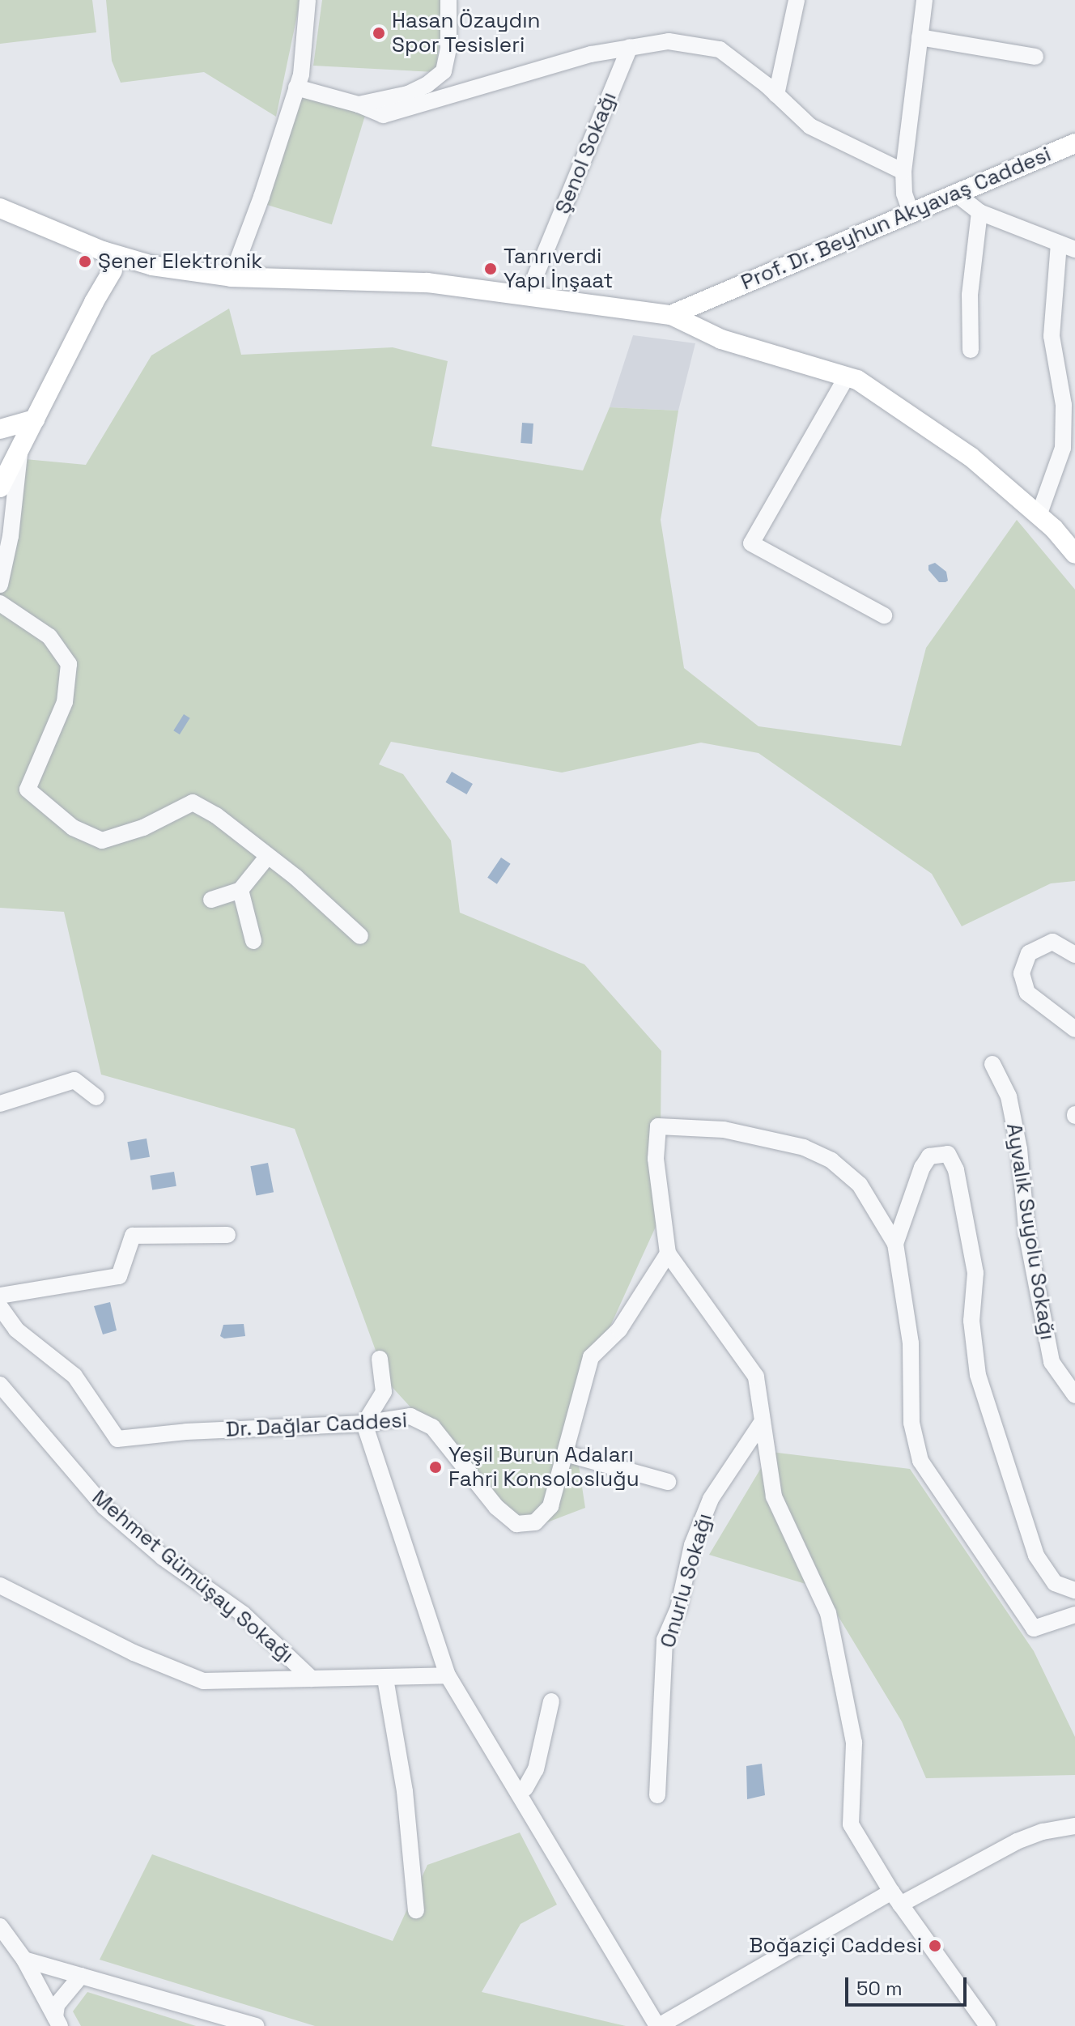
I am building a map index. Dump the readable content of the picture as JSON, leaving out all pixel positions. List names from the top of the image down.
{
  "streets": {
    "main road": ["Prof. Dr. Beyhun Akyavaş Caddesi"],
    "street": [
      "Şenol Sokağı",
      "Ayvalık Suyolu Sokağı",
      "Dr. Dağlar Caddesi",
      "Mehmet Gümüşay Sokağı",
      "Onurlu Sokağı"
    ]
  },
  "places": [
    "Hasan Özaydın Spor Tesisleri",
    "Şener Elektronik",
    "Tanrıverdi Yapı İnşaat",
    "Yeşil Burun Adaları Fahri Konsolosluğu",
    "Boğaziçi Caddesi"
  ],
  "scale_bar": "50 m"
}
